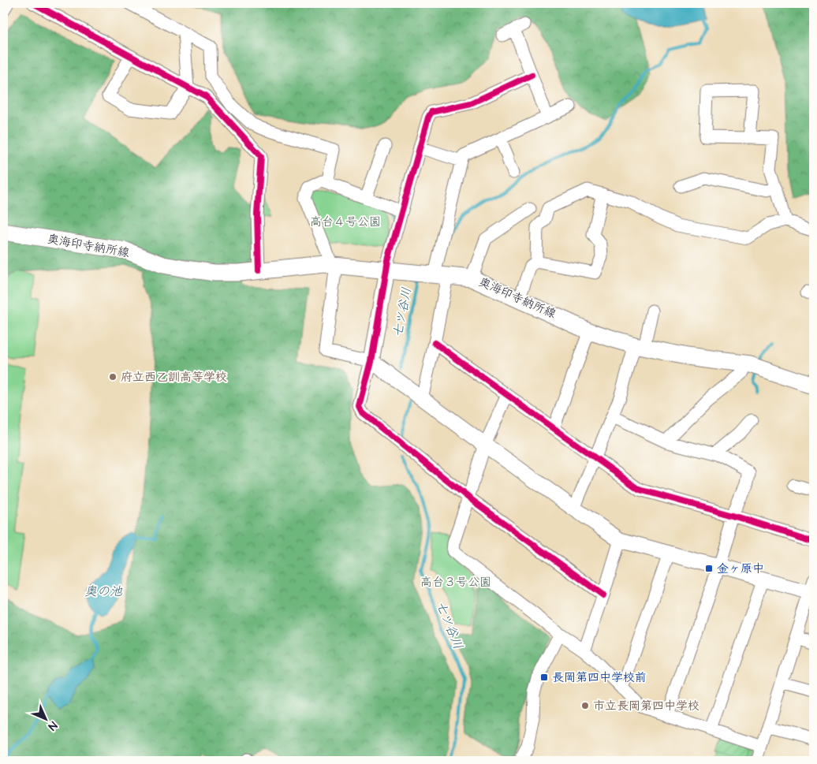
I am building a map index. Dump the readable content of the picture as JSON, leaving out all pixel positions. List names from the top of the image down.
{
  "streets": {
    "main road": ["奥海印寺納所線"]
  },
  "water": ["七ツ谷川", "奥の池"],
  "parks": ["高台４号公園", "高台３号公園"],
  "places": {
    "other": ["府立西乙訓高等学校", "市立長岡第四中学校"],
    "transit": ["金ヶ原中", "長岡第四中学校前"]
  },
  "north": "bottom right"
}
